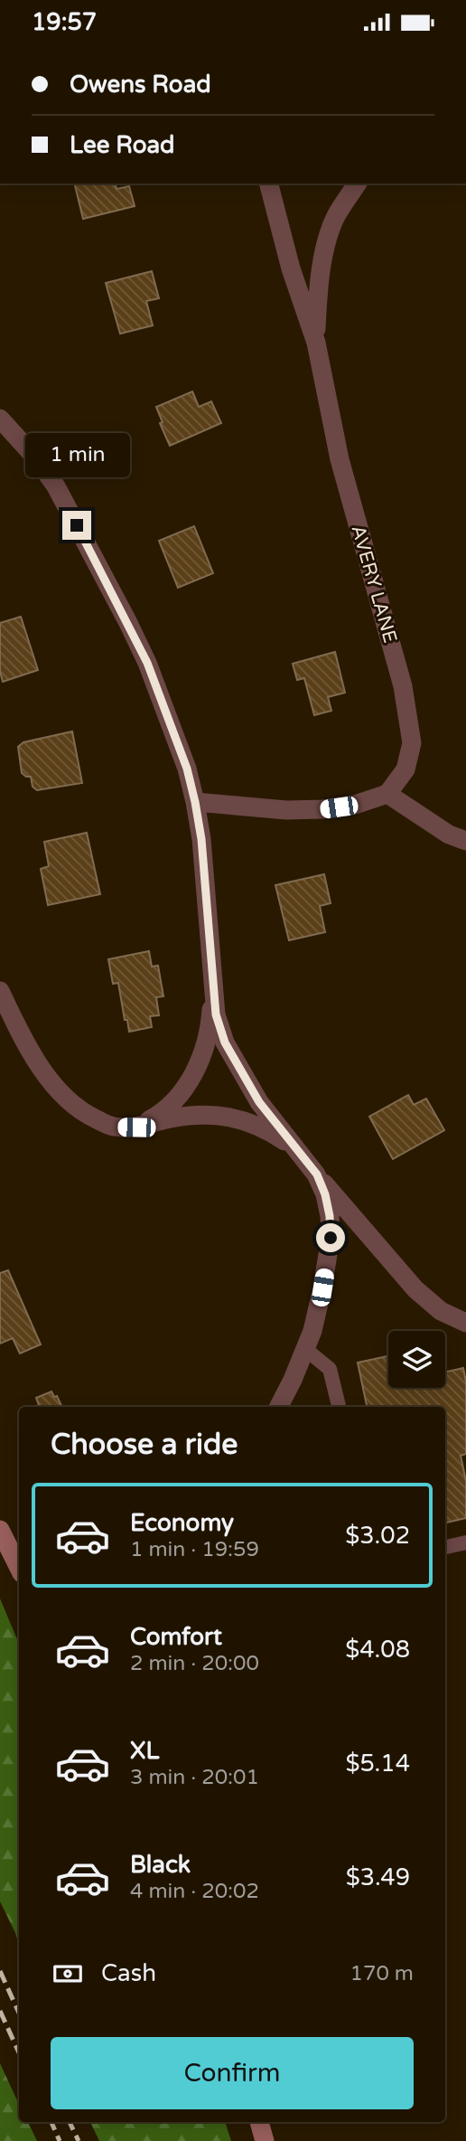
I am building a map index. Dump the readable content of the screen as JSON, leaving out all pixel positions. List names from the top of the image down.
{
  "streets": {
    "street": ["AVERY LANE"]
  },
  "page": {
    "status": "19:57",
    "banner": ["Owens Road", "Lee Road"],
    "bubble": "1 min",
    "heading": "Choose a ride",
    "list": [
      {
        "name": "Economy",
        "note": "1 min · 19:59",
        "value": "$3.02"
      },
      {
        "name": "Comfort",
        "note": "2 min · 20:00",
        "value": "$4.08"
      },
      {
        "name": "XL",
        "note": "3 min · 20:01",
        "value": "$5.14"
      },
      {
        "name": "Black",
        "note": "4 min · 20:02",
        "value": "$3.49"
      }
    ],
    "pay": ["Cash", "170 m"],
    "buttons": "Confirm"
  }
}
